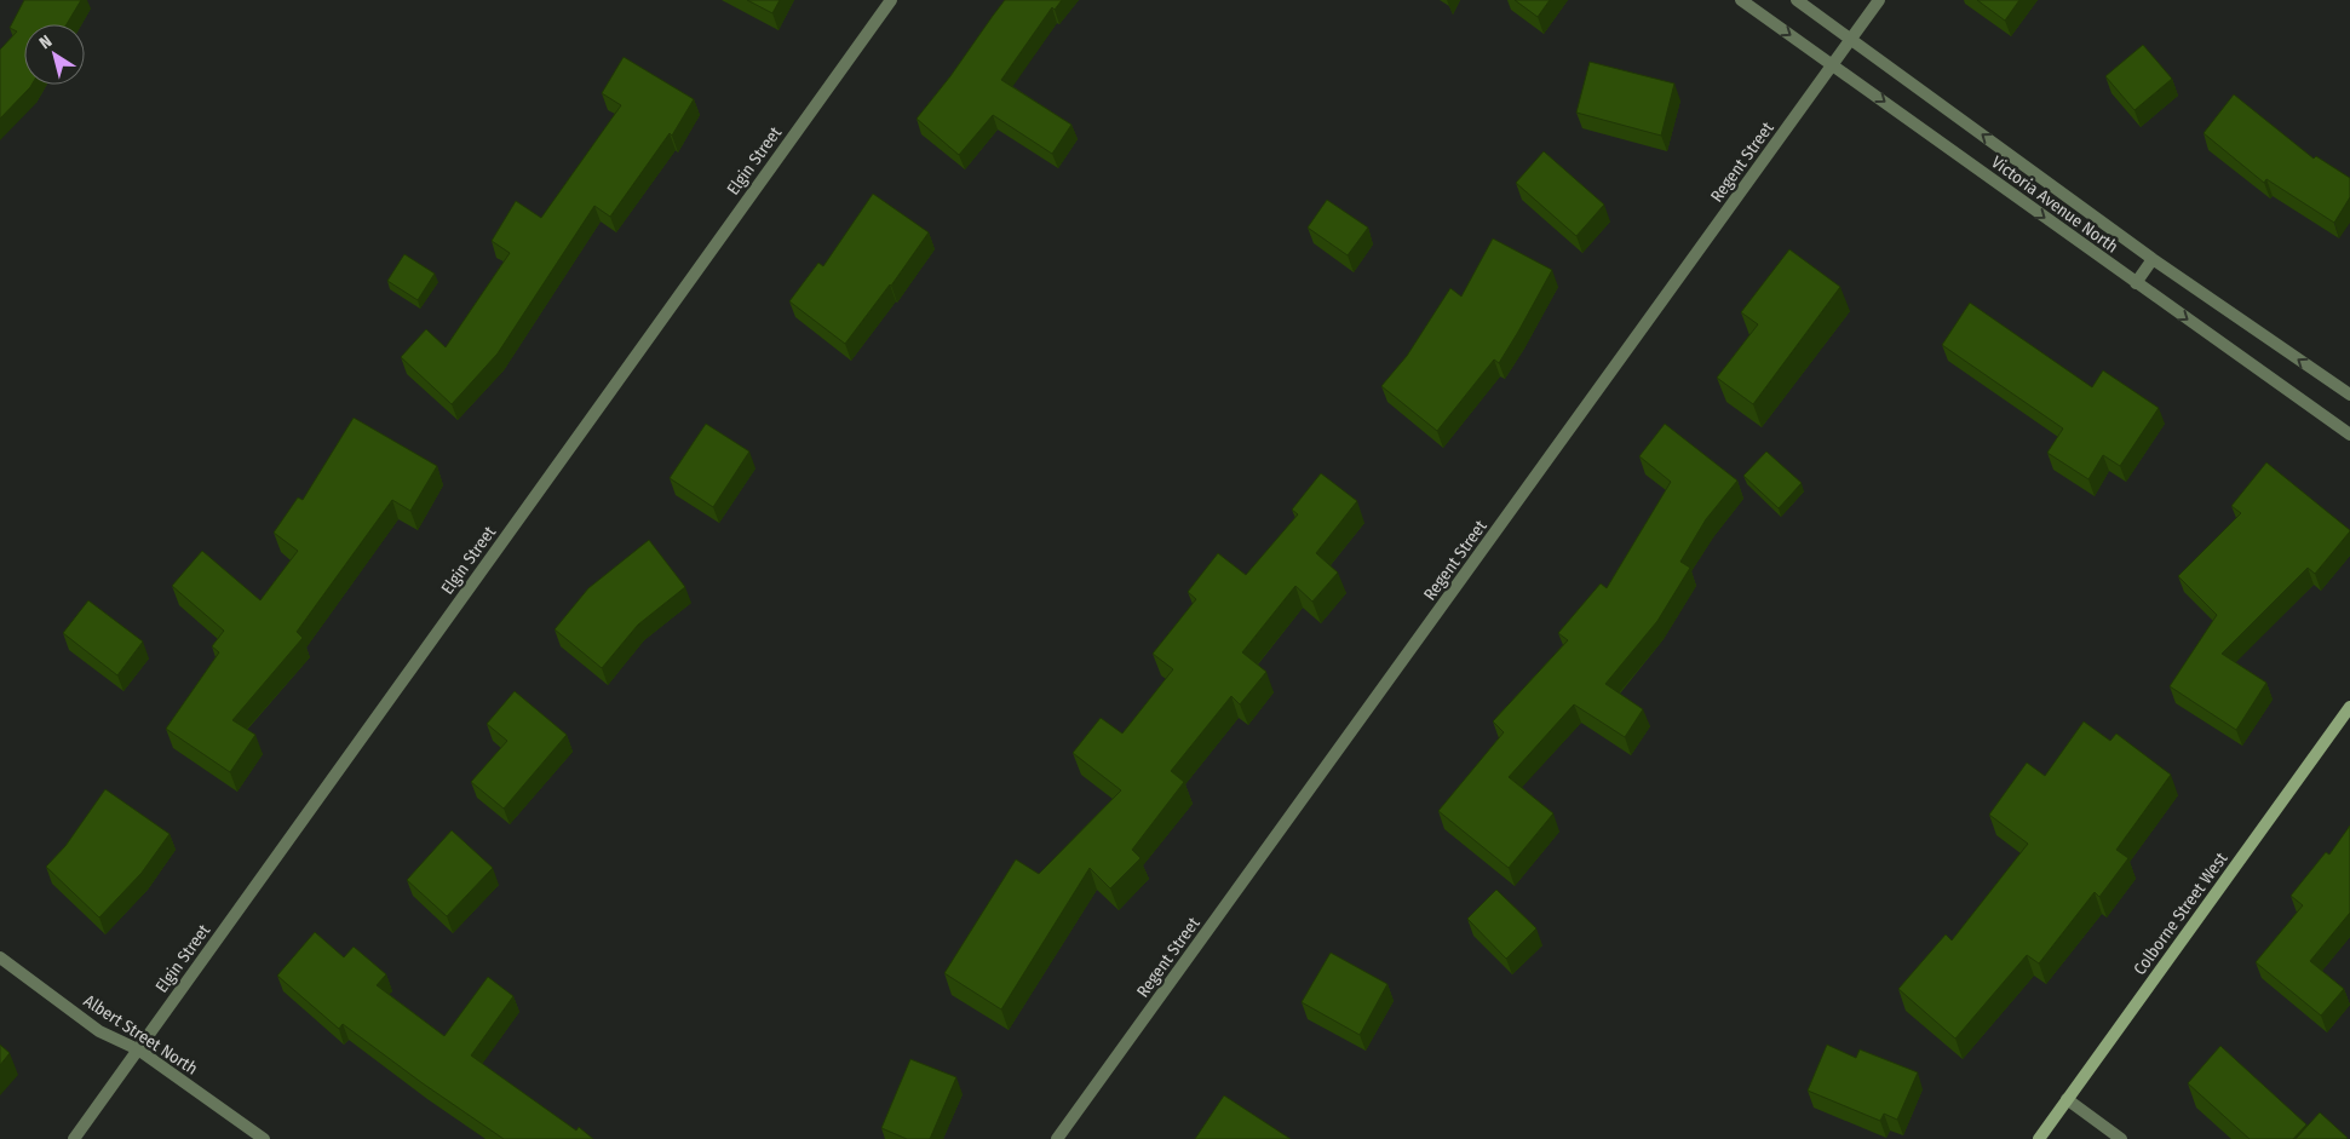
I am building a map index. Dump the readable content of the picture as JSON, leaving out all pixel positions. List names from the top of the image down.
{
  "streets": {
    "main road": ["Colborne Street West"],
    "street": [
      "Elgin Street",
      "Regent Street",
      "Victoria Avenue North",
      "Albert Street North"
    ]
  },
  "crossings": [
    ["Elgin Street", "Albert Street North"],
    ["Regent Street", "Victoria Avenue North"]
  ],
  "north": "top left"
}
